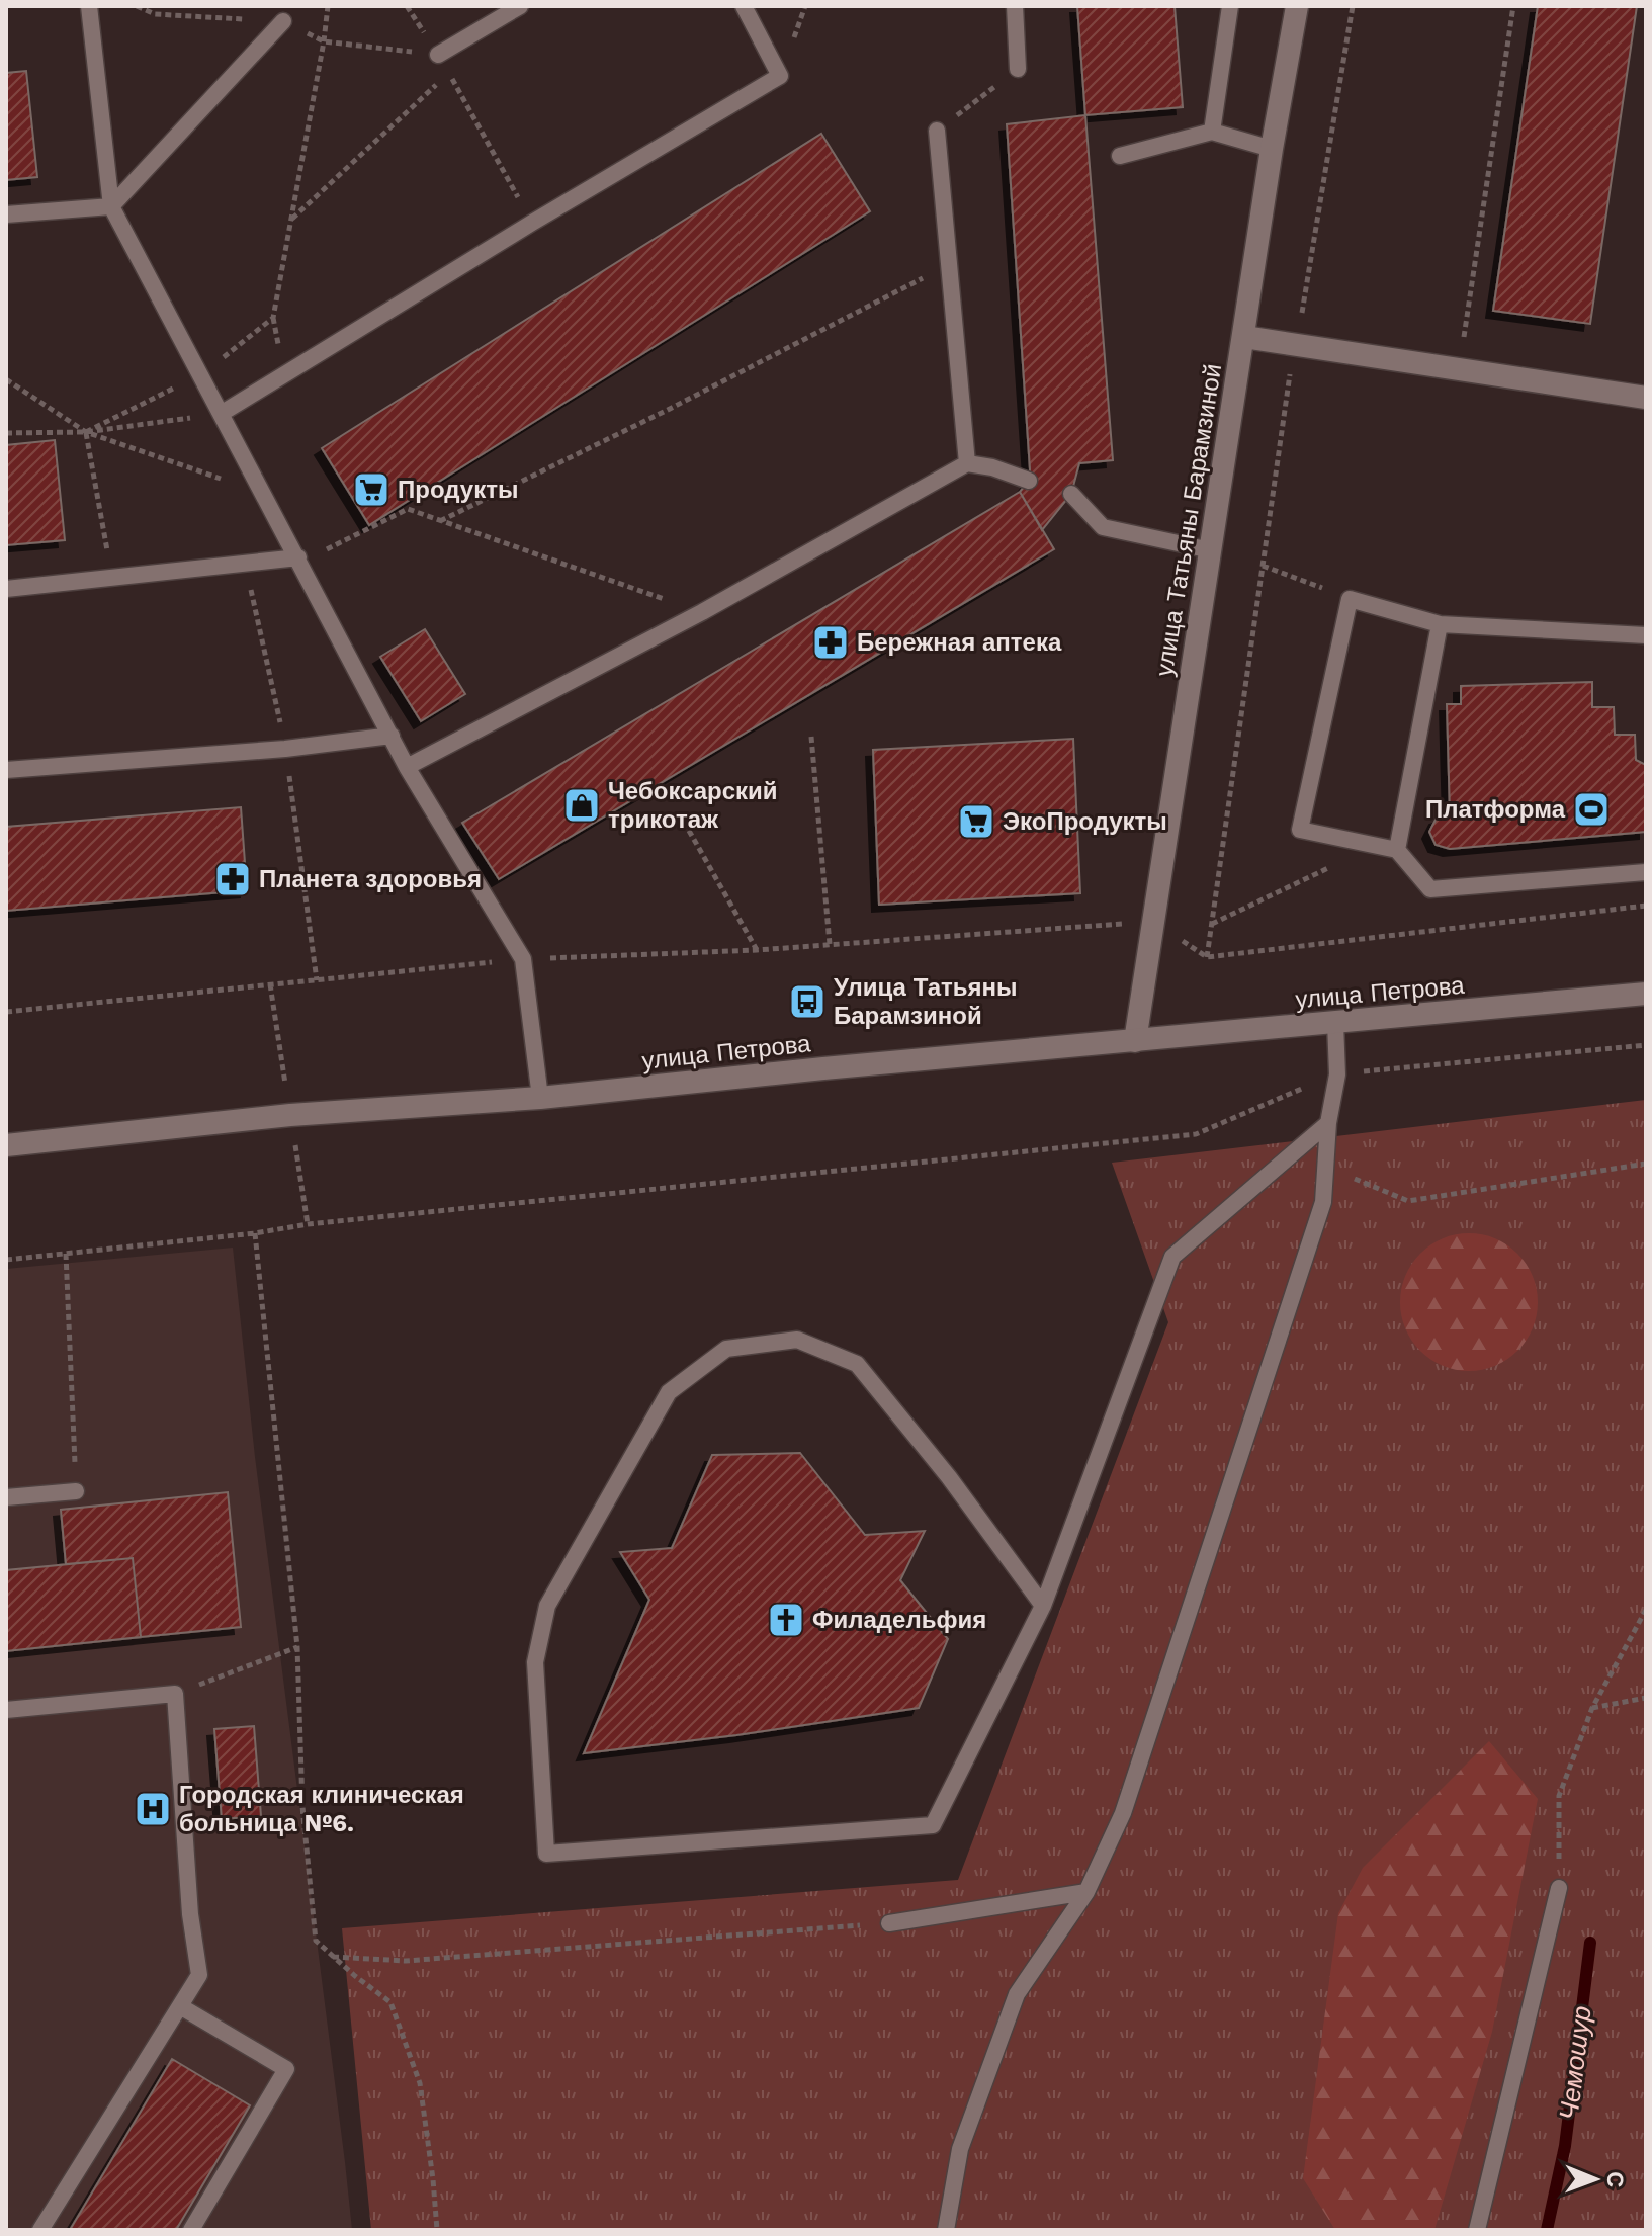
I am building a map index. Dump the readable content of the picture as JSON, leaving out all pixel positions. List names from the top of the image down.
{
  "streets": {
    "main road": ["улица Татьяны Барамзиной", "улица Петрова"]
  },
  "crossings": [
    ["улица Татьяны Барамзиной", "улица Петрова"]
  ],
  "water": ["Чемошур"],
  "places": {
    "supermarket": ["Продукты", "ЭкоПродукты"],
    "pharmacy": ["Бережная аптека", "Планета здоровья"],
    "shop": ["Чебоксарский трикотаж"],
    "sports": ["Платформа"],
    "bus stop": ["Улица Татьяны Барамзиной"],
    "church": ["Филадельфия"],
    "hospital": ["Городская клиническая больница №6."]
  },
  "north": "right"
}
